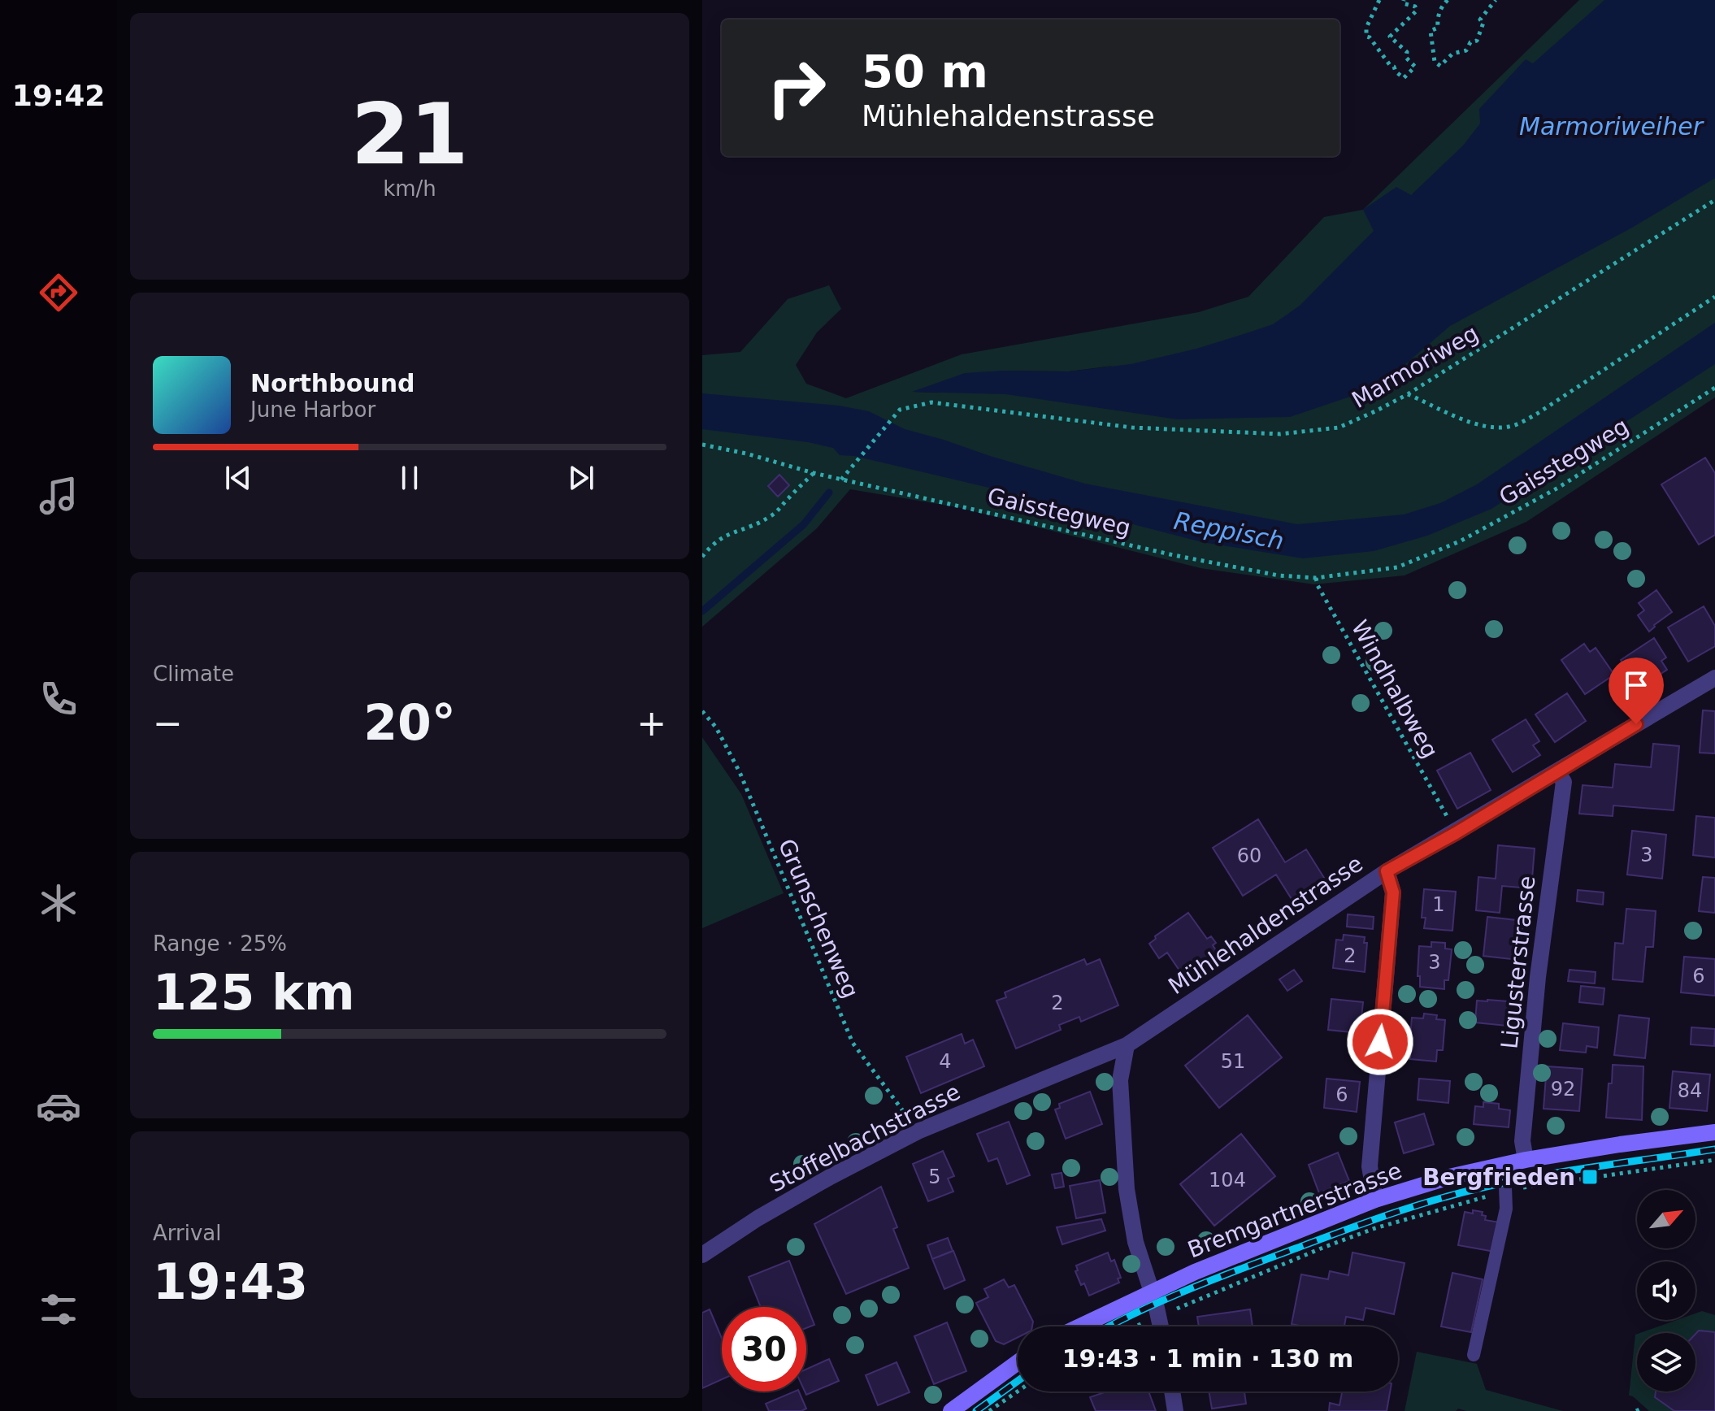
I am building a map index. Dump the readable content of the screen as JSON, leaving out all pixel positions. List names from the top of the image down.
{
  "streets": {
    "main road": ["Bremgartnerstrasse"],
    "street": ["Mühlehaldenstrasse", "Ligusterstrasse", "Stoffelbachstrasse"],
    "path": [
      "Marmoriweg",
      "Gaisstegweg",
      "Windhalbweg",
      "Grunschenweg"
    ]
  },
  "crossings": [
    ["Marmoriweg", "Gaisstegweg"],
    ["Gaisstegweg", "Windhalbweg"],
    ["Grunschenweg", "Stoffelbachstrasse"],
    ["Mühlehaldenstrasse", "Ligusterstrasse"],
    ["Mühlehaldenstrasse", "Stoffelbachstrasse"],
    ["Ligusterstrasse", "Bremgartnerstrasse"]
  ],
  "water": ["Marmoriweiher", "Reppisch"],
  "places": {
    "transit": ["Bergfrieden"]
  },
  "house_numbers": [
    "3",
    "60",
    "1",
    "2",
    "3",
    "6",
    "2",
    "4",
    "51",
    "92",
    "84",
    "6",
    "5",
    "104"
  ],
  "north": "top right",
  "page": {
    "tabs": "19:42",
    "tile": [
      ["21", "km/h"],
      "Climate",
      ["Range · 25%", "125 km"],
      ["Arrival", "19:43"]
    ],
    "turn": ["50 m", "Mühlehaldenstrasse"],
    "song": ["Northbound", "June Harbor"],
    "heat": ["−", "20°", "+"],
    "limit": "30",
    "trip": "19:43 · 1 min · 130 m"
  }
}
